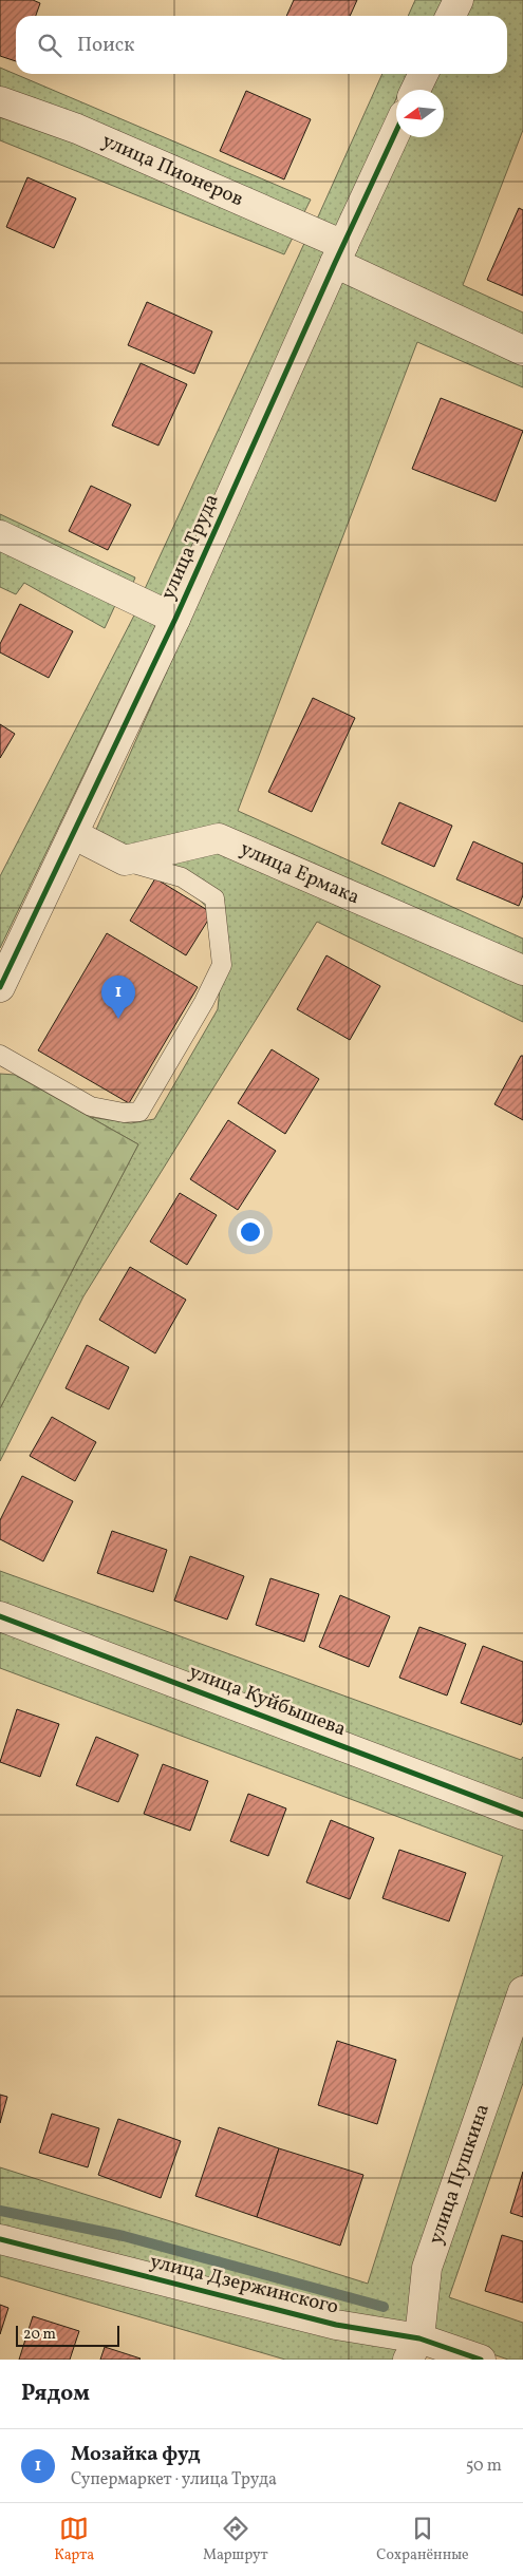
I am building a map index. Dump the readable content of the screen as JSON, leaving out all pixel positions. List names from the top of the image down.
{
  "streets": {
    "street": [
      "улица Пионеров",
      "улица Труда",
      "улица Ермака",
      "улица Куйбышева",
      "улица Пушкина",
      "улица Дзержинского"
    ]
  },
  "crossings": [
    ["улица Пионеров", "улица Труда"],
    ["улица Пушкина", "улица Дзержинского"]
  ],
  "scale_bar": "20 m",
  "north": "left",
  "page": {
    "search": "Поиск",
    "pins": "1",
    "scale": "20 m",
    "heading": "Рядом",
    "list": [
      {
        "mark": "1",
        "name": "Мозайка фуд",
        "note": "Супермаркет · улица Труда",
        "value": "50 m"
      }
    ],
    "nav": ["Карта", "Маршрут", "Сохранённые"]
  }
}
